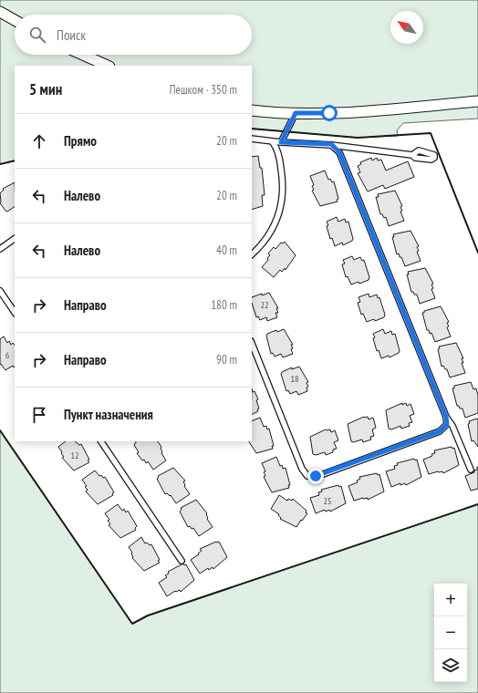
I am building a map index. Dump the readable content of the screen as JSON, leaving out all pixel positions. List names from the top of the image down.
{
  "house_numbers": [
    "22",
    "6",
    "18",
    "12",
    "25"
  ],
  "north": "top left",
  "page": {
    "search": "Поиск",
    "heading": ["5 мин", "Пешком · 350 m"],
    "list": [
      ["Прямо", "20 m"],
      ["Налево", "20 m"],
      ["Налево", "40 m"],
      ["Направо", "180 m"],
      ["Направо", "90 m"],
      "Пункт назначения"
    ],
    "map_buttons": ["+", "−"]
  }
}
